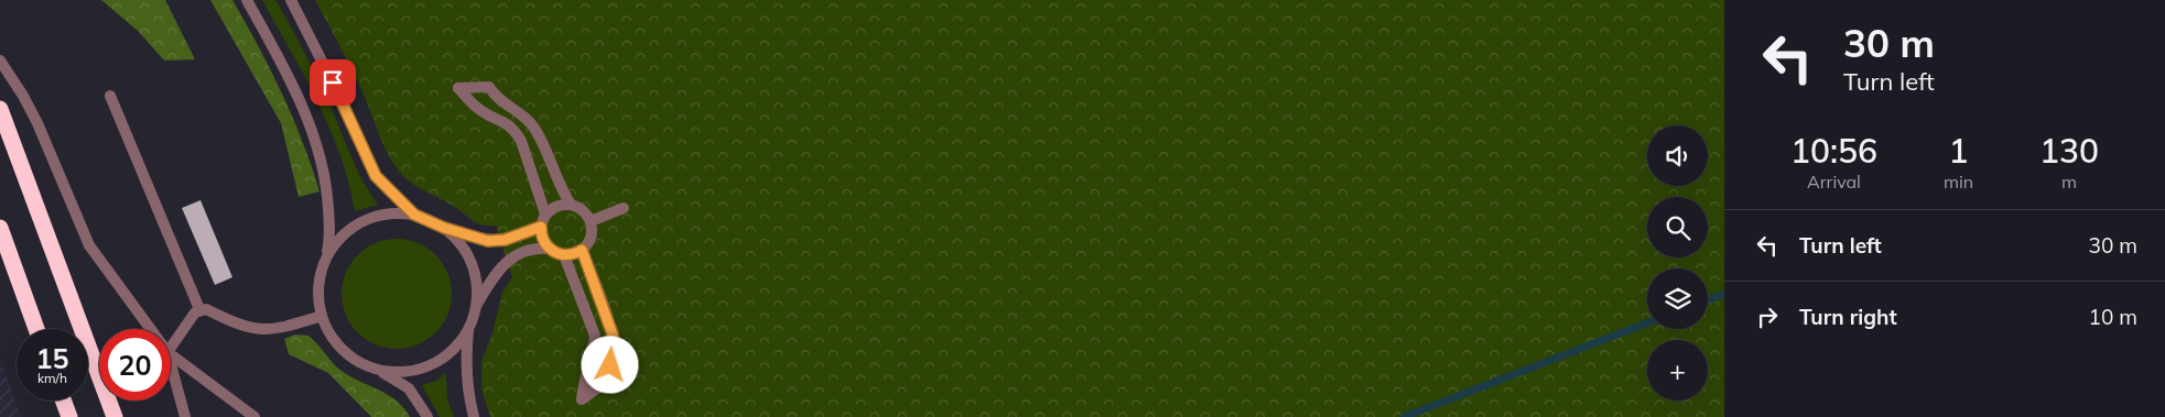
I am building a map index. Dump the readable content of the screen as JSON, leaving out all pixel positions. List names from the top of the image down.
{
  "page": {
    "turn": ["30 m", "Turn left"],
    "eta": [
      "10:56",
      "Arrival",
      "1",
      "min",
      "130",
      "m"
    ],
    "map_buttons": "+",
    "list": [
      {
        "name": "Turn left",
        "value": "30 m"
      },
      {
        "name": "Turn right",
        "value": "10 m"
      }
    ],
    "speed": "15 km/h",
    "limit": "20"
  }
}
